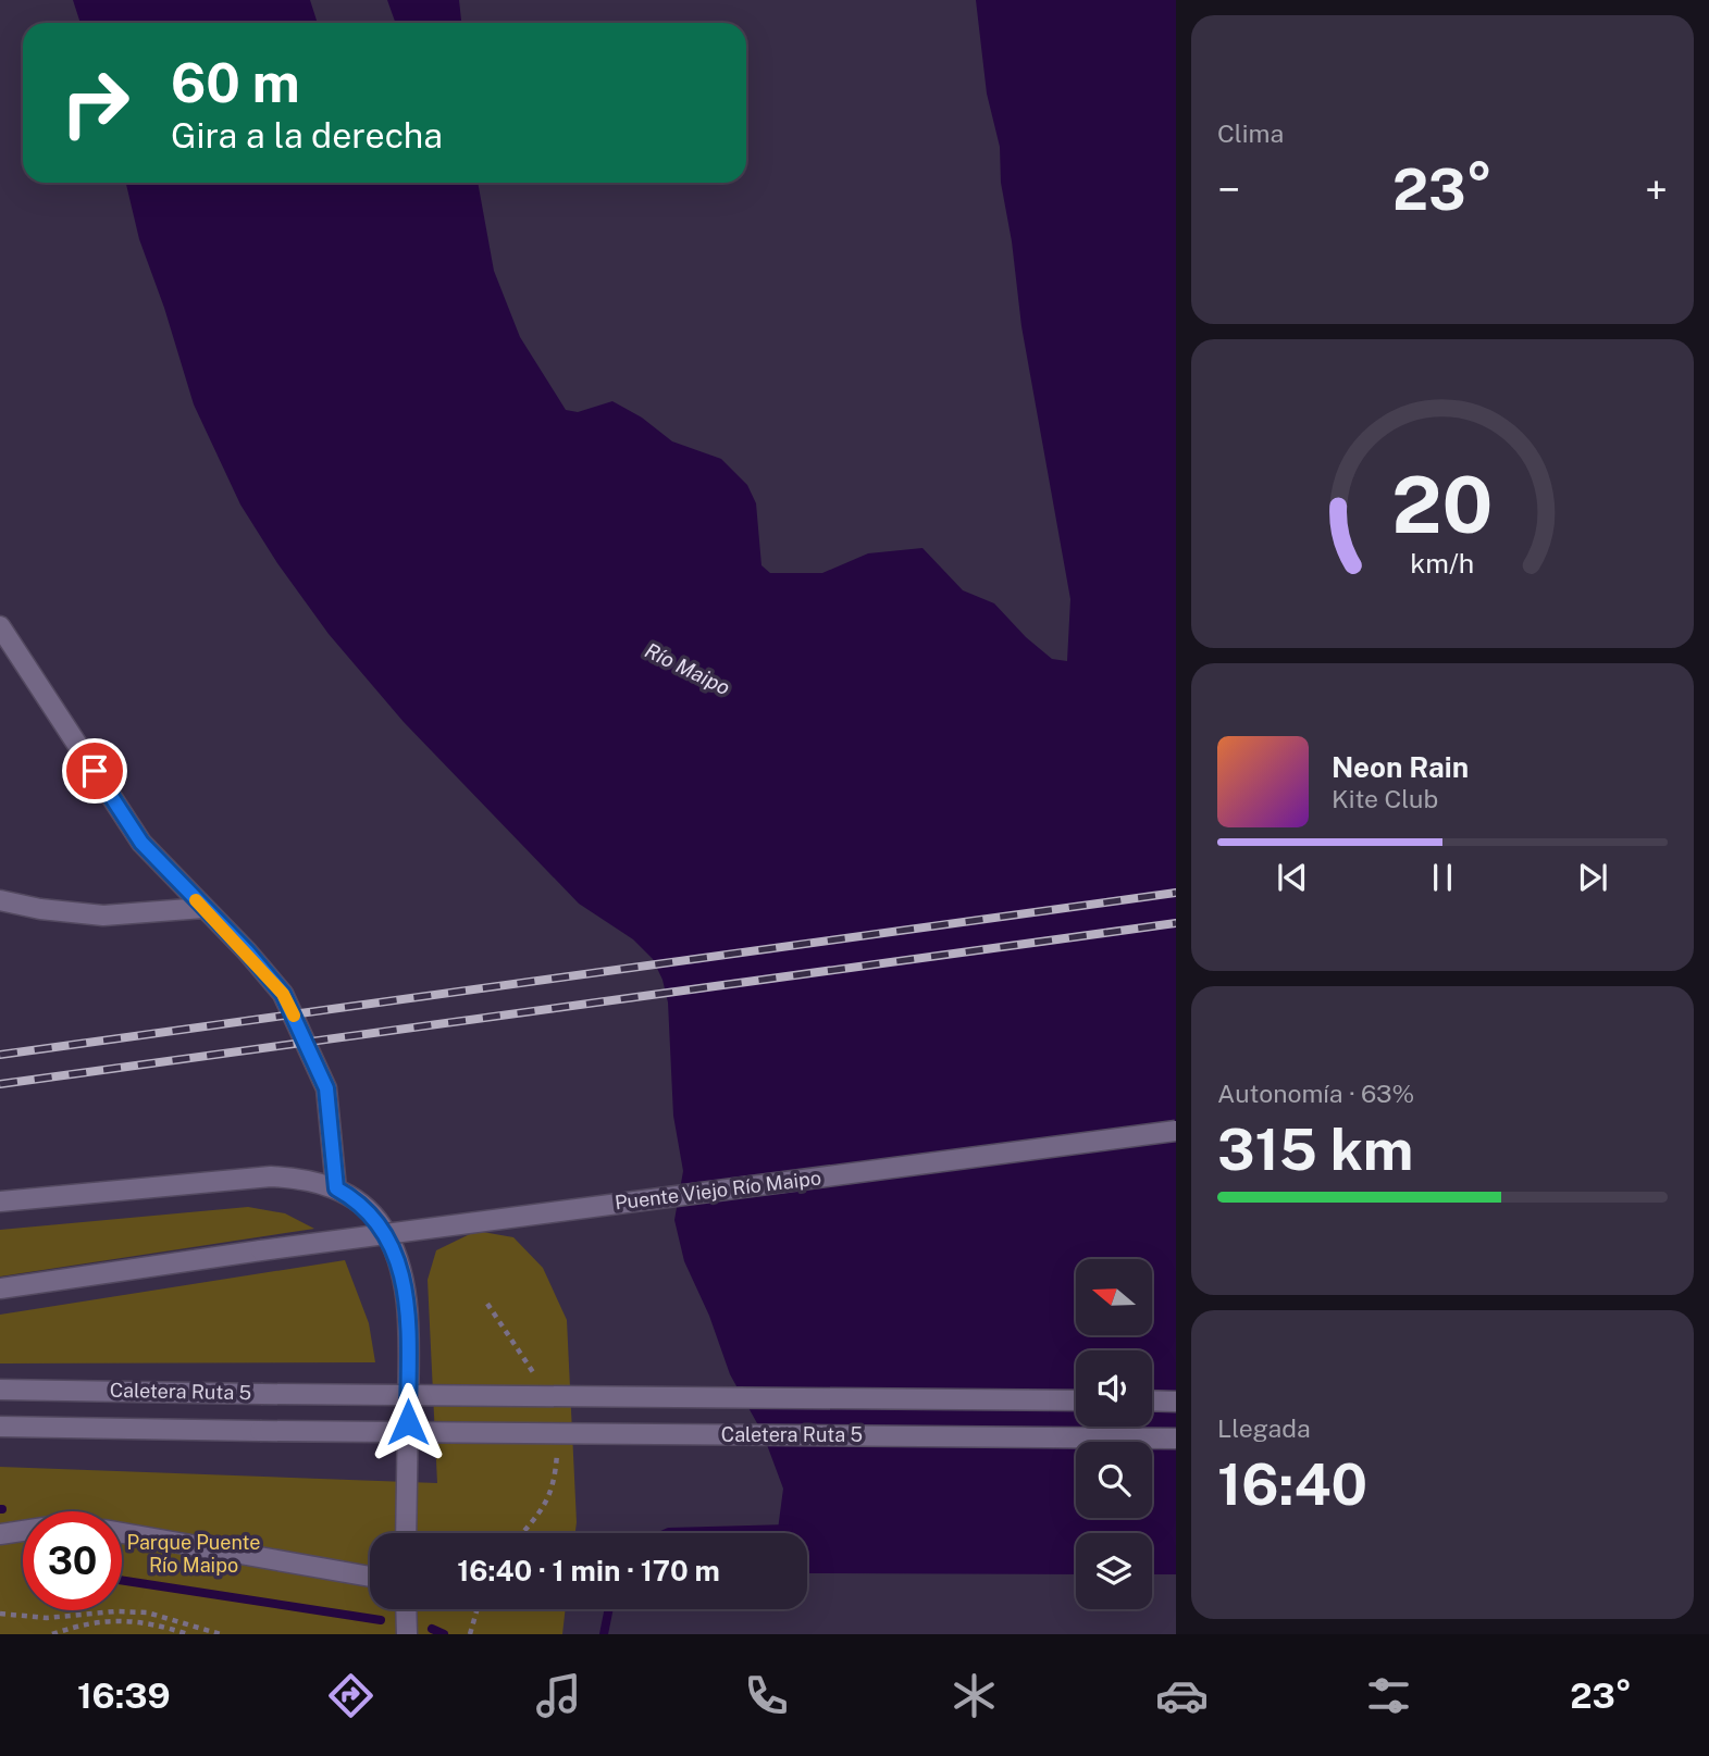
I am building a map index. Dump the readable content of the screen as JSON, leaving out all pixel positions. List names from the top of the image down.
{
  "streets": {
    "street": ["Puente Viejo Río Maipo", "Caletera Ruta 5"]
  },
  "water": ["Río Maipo"],
  "parks": ["Parque Puente Río Maipo"],
  "north": "left",
  "page": {
    "tile": [
      "Clima",
      ["Autonomía · 63%", "315 km"],
      ["Llegada", "16:40"]
    ],
    "turn": ["60 m", "Gira a la derecha"],
    "heat": ["−", "23°", "+"],
    "song": ["Neon Rain", "Kite Club"],
    "limit": "30",
    "trip": "16:40 · 1 min · 170 m",
    "tabs": ["16:39", "23°"],
    "gauge": ["20", "km/h"]
  }
}
